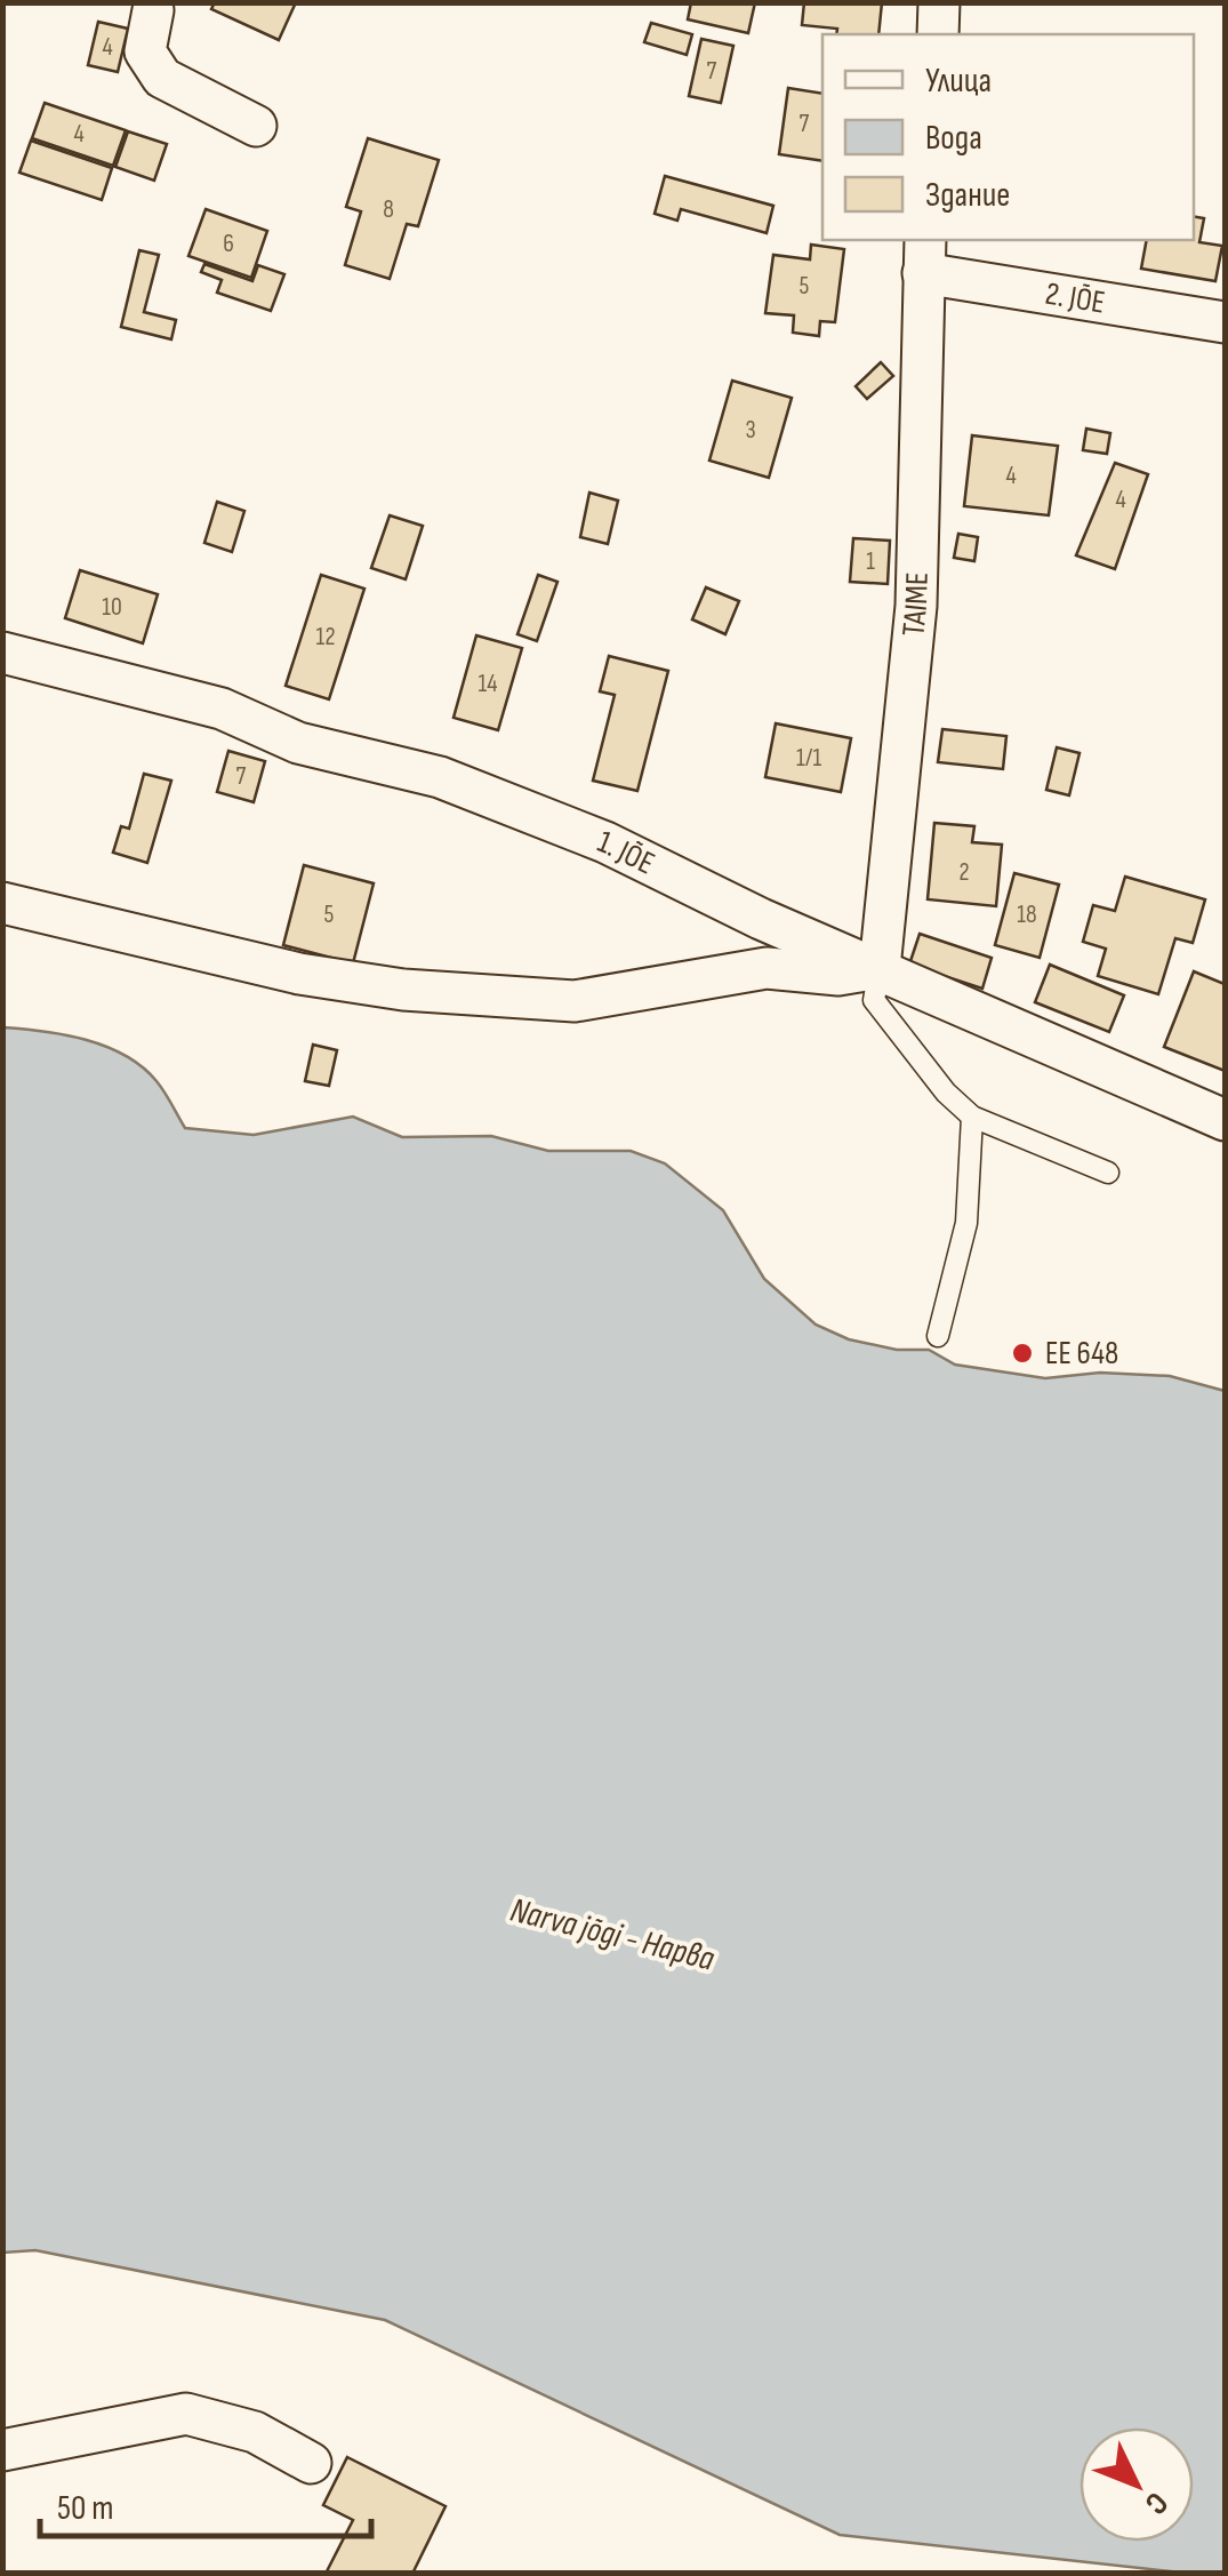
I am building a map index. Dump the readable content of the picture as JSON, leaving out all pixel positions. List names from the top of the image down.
{
  "streets": {
    "street": ["2. JÕE", "TAIME", "1. JÕE"]
  },
  "crossings": [
    ["2. JÕE", "TAIME"],
    ["TAIME", "1. JÕE"]
  ],
  "water": ["Narva jõgi - Нарва"],
  "places": ["EE 648"],
  "house_numbers": [
    "4",
    "7",
    "7",
    "4",
    "8",
    "6",
    "5",
    "3",
    "4",
    "4",
    "1",
    "10",
    "12",
    "14",
    "1/1",
    "7",
    "2",
    "5",
    "18"
  ],
  "legend": ["Улица", "Вода", "Здание"],
  "scale_bar": "50 m",
  "north": "bottom right"
}
